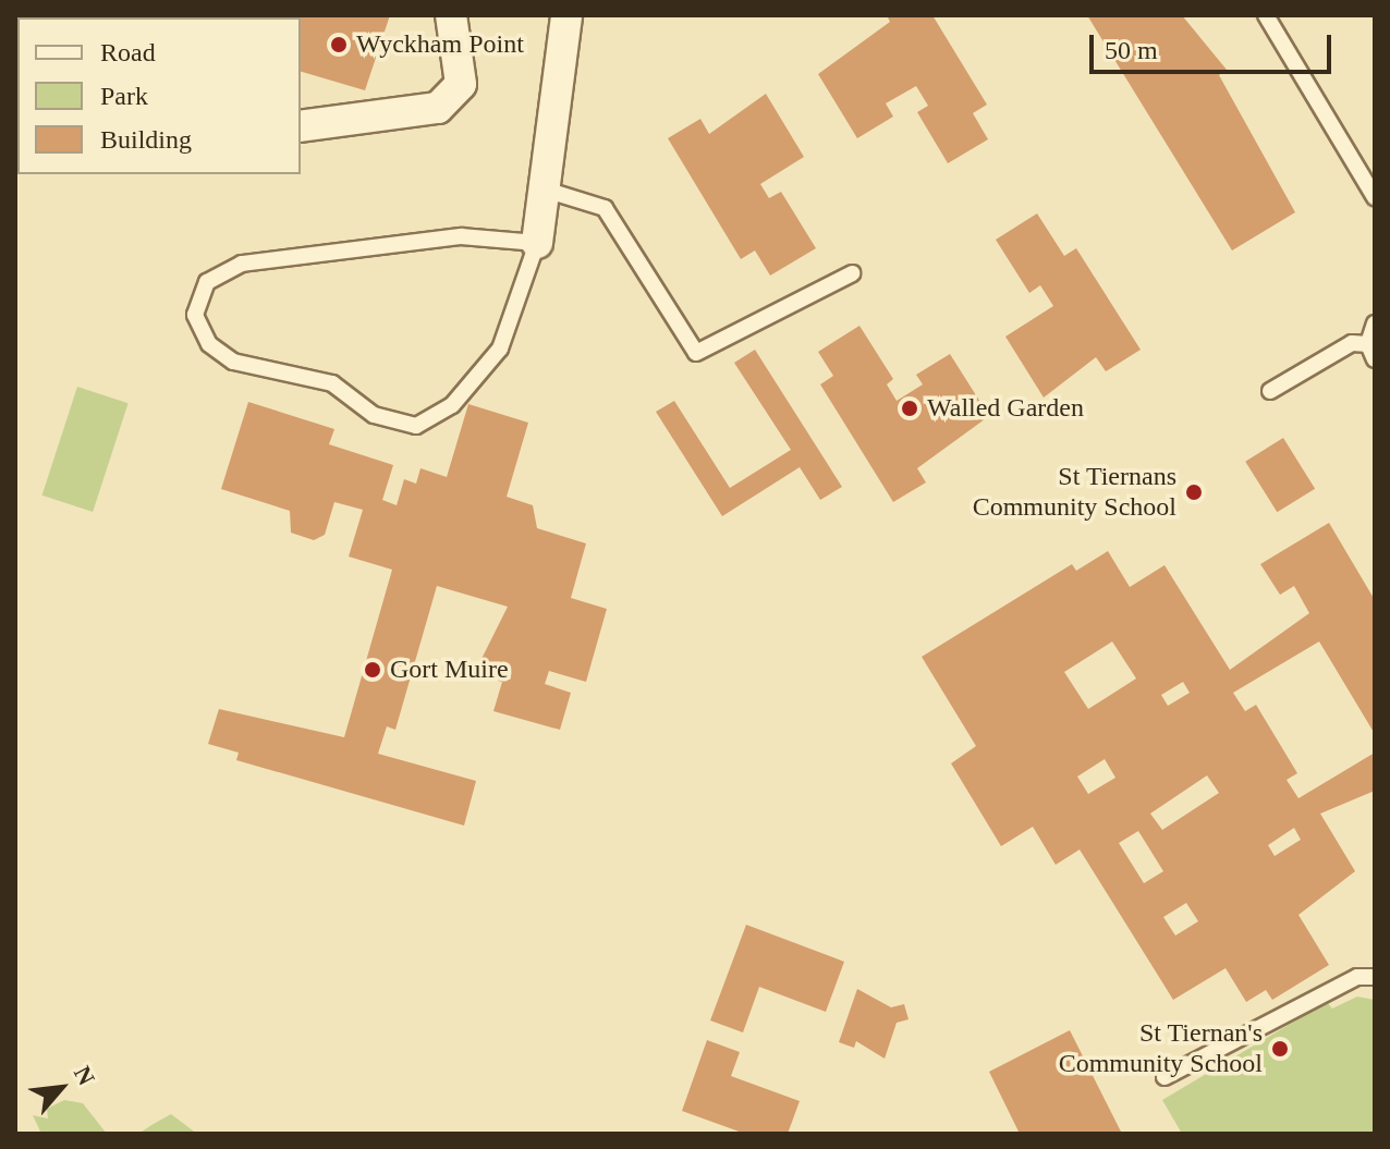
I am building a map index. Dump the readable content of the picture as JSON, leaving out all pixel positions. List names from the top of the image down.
{
  "places": [
    "Wyckham Point",
    "Walled Garden",
    "St Tiernans Community School",
    "Gort Muire",
    "St Tiernan's Community School"
  ],
  "legend": ["Road", "Park", "Building"],
  "scale_bar": "50 m",
  "north": "top right"
}
